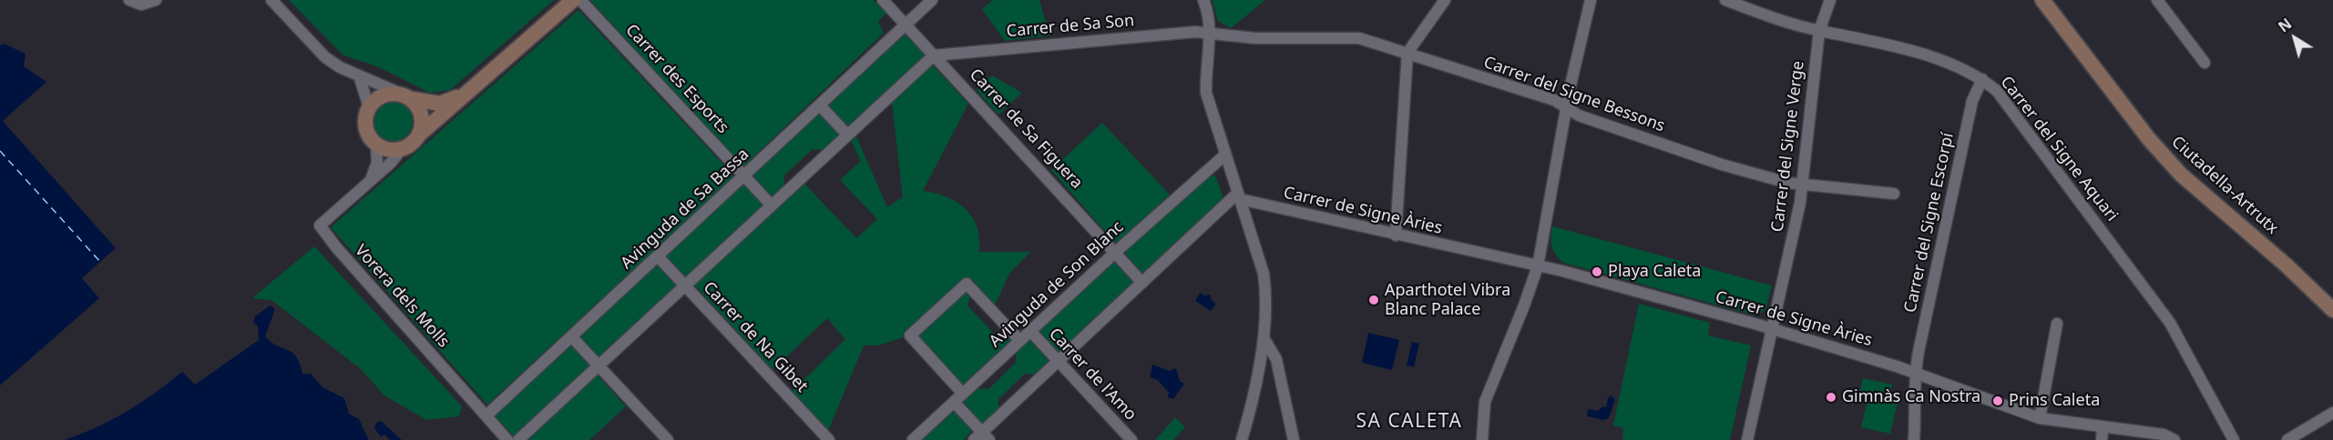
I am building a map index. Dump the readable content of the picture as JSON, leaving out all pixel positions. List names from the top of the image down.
{
  "streets": {
    "street": [
      "Carrer de Sa Son",
      "Carrer des Esports",
      "Carrer del Signe Bessons",
      "Carrer de Sa Figuera",
      "Carrer del Signe Verge",
      "Carrer del Signe Aquari",
      "Ciutadella-Artrutx",
      "Avinguda de Sa Bassa",
      "Carrer de Signe Àries",
      "Carrer del Signe Escorpí",
      "Avinguda de Son Blanc",
      "Vorera dels Molls",
      "Carrer de Na Gibet",
      "Carrer de l'Amo"
    ]
  },
  "crossings": [
    ["Carrer de Sa Son", "Carrer del Signe Bessons"],
    ["Carrer de Sa Son", "Carrer de Sa Figuera"],
    ["Carrer des Esports", "Avinguda de Sa Bassa"],
    ["Carrer del Signe Bessons", "Carrer del Signe Verge"],
    ["Carrer de Sa Figuera", "Avinguda de Sa Bassa"],
    ["Carrer de Sa Figuera", "Avinguda de Son Blanc"],
    ["Carrer del Signe Verge", "Carrer del Signe Aquari"],
    ["Carrer del Signe Verge", "Carrer de Signe Àries"],
    ["Carrer del Signe Aquari", "Carrer del Signe Escorpí"],
    ["Avinguda de Sa Bassa", "Vorera dels Molls"],
    ["Avinguda de Sa Bassa", "Carrer de Na Gibet"],
    ["Carrer de Signe Àries", "Carrer del Signe Escorpí"],
    ["Avinguda de Son Blanc", "Carrer de l'Amo"]
  ],
  "districts": ["SA CALETA"],
  "places": [
    "Playa Caleta",
    "Aparthotel Vibra Blanc Palace",
    "Gimnàs Ca Nostra",
    "Prins Caleta"
  ],
  "north": "top left"
}
